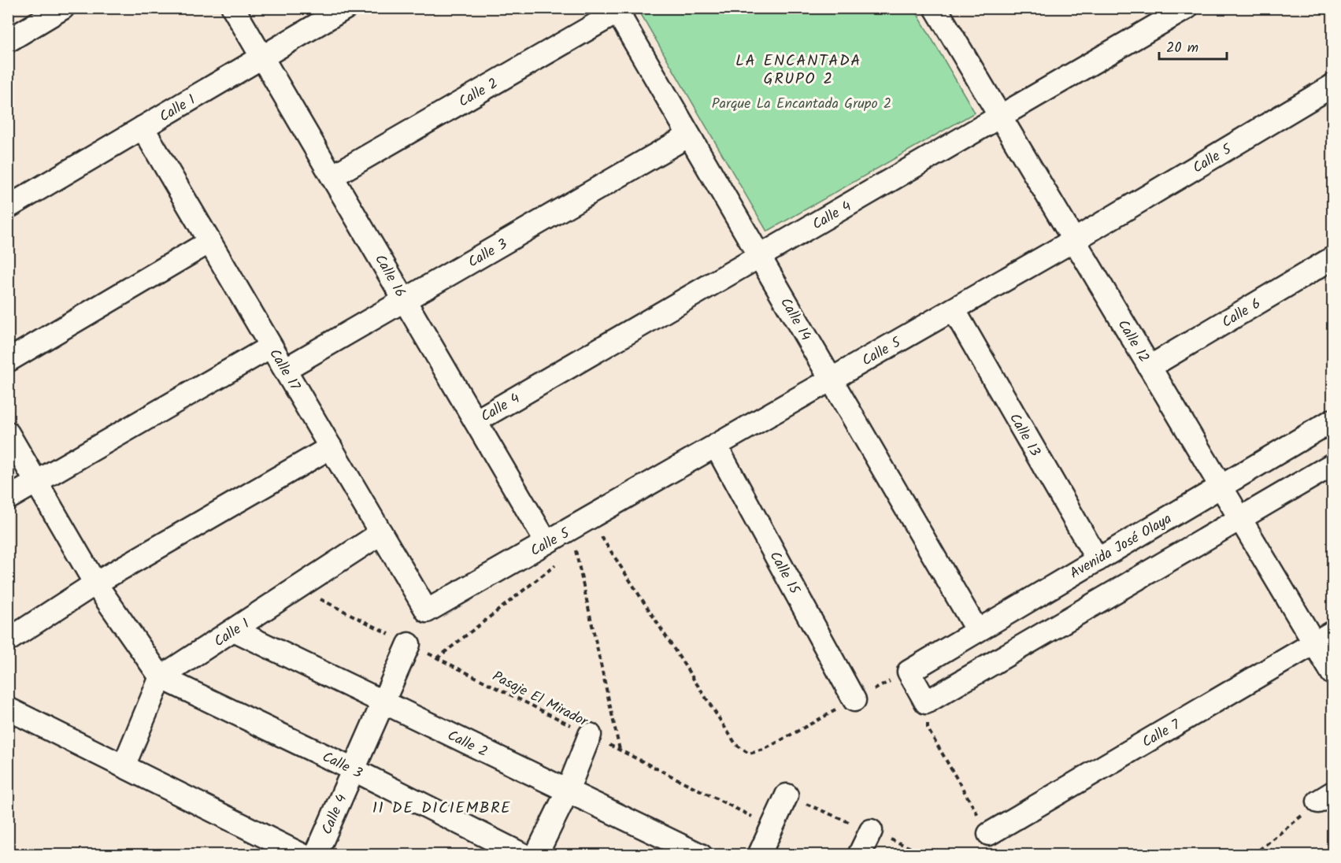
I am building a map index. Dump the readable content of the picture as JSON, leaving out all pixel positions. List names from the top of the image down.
{
  "streets": {
    "street": [
      "Calle 2",
      "Calle 1",
      "Calle 5",
      "Calle 4",
      "Calle 3",
      "Calle 16",
      "Calle 6",
      "Calle 14",
      "Calle 12",
      "Calle 17",
      "Calle 13",
      "Avenida José Olaya",
      "Calle 15",
      "Calle 7"
    ],
    "path": ["Pasaje El Mirador"]
  },
  "crossings": [
    ["Calle 2", "Calle 1"],
    ["Calle 2", "Calle 4"],
    ["Calle 2", "Calle 16"],
    ["Calle 2", "Calle 14"],
    ["Calle 1", "Calle 3"],
    ["Calle 1", "Calle 16"],
    ["Calle 1", "Calle 17"],
    ["Calle 1", "Pasaje El Mirador"],
    ["Calle 5", "Calle 16"],
    ["Calle 5", "Calle 14"],
    ["Calle 5", "Calle 12"],
    ["Calle 5", "Calle 17"],
    ["Calle 5", "Calle 13"],
    ["Calle 5", "Calle 15"],
    ["Calle 4", "Calle 3"],
    ["Calle 4", "Calle 16"],
    ["Calle 4", "Calle 14"],
    ["Calle 4", "Calle 12"],
    ["Calle 4", "Pasaje El Mirador"],
    ["Calle 3", "Calle 16"],
    ["Calle 3", "Calle 14"],
    ["Calle 3", "Calle 17"],
    ["Calle 6", "Calle 12"],
    ["Calle 14", "Avenida José Olaya"],
    ["Calle 12", "Avenida José Olaya"],
    ["Calle 12", "Calle 7"],
    ["Calle 13", "Avenida José Olaya"]
  ],
  "districts": ["LA ENCANTADA GRUPO 2", "11 DE DICIEMBRE"],
  "parks": ["Parque La Encantada Grupo 2"],
  "scale_bar": "20 m"
}
